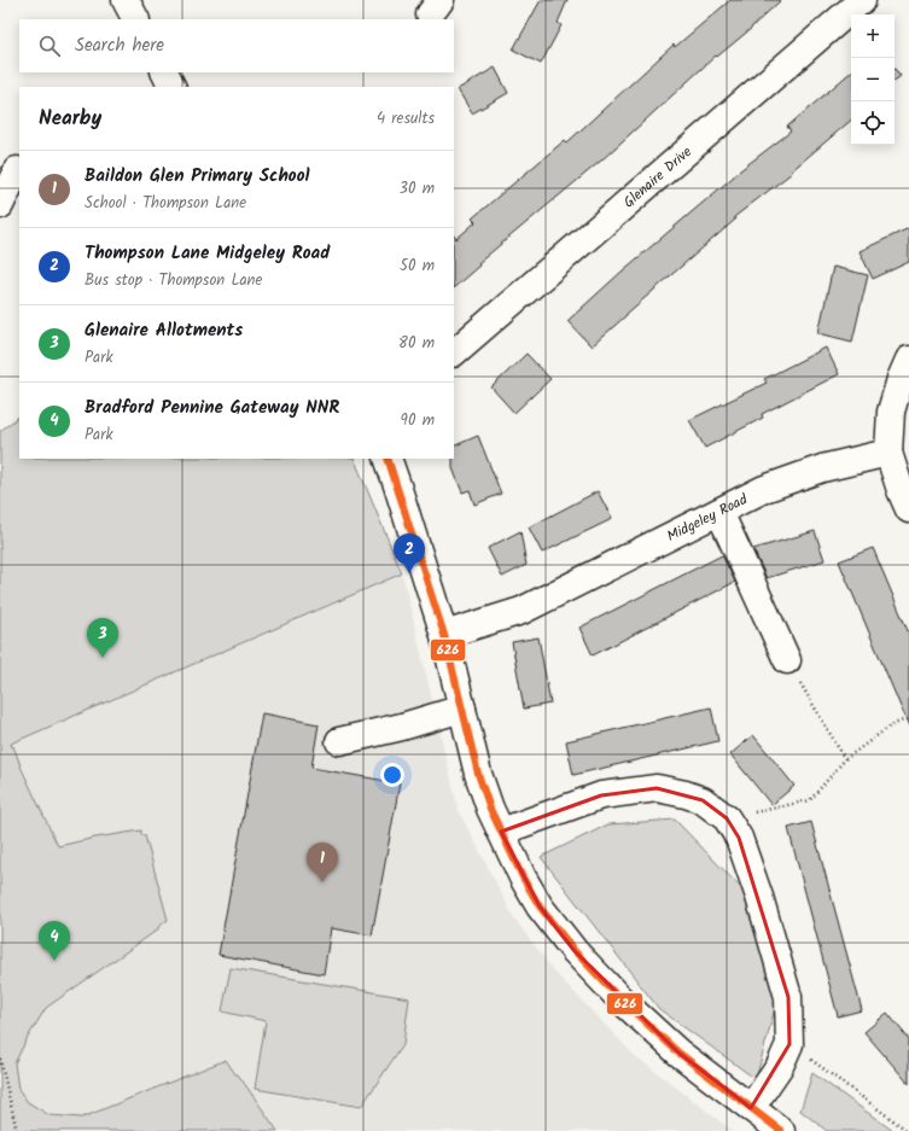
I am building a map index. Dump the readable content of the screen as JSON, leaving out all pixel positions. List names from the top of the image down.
{
  "streets": {
    "street": ["Glenaire Drive", "Midgeley Road"]
  },
  "lines": ["transit line 626"],
  "page": {
    "map_buttons": ["+", "−"],
    "search": "Search here",
    "heading": ["Nearby", "4 results"],
    "list": [
      {
        "mark": "1",
        "name": "Baildon Glen Primary School",
        "note": "School · Thompson Lane",
        "value": "30 m"
      },
      {
        "mark": "2",
        "name": "Thompson Lane Midgeley Road",
        "note": "Bus stop · Thompson Lane",
        "value": "50 m"
      },
      {
        "mark": "3",
        "name": "Glenaire Allotments",
        "note": "Park",
        "value": "80 m"
      },
      {
        "mark": "4",
        "name": "Bradford Pennine Gateway NNR",
        "note": "Park",
        "value": "90 m"
      }
    ],
    "pins": [
      "2",
      "3",
      "1",
      "4"
    ]
  }
}
